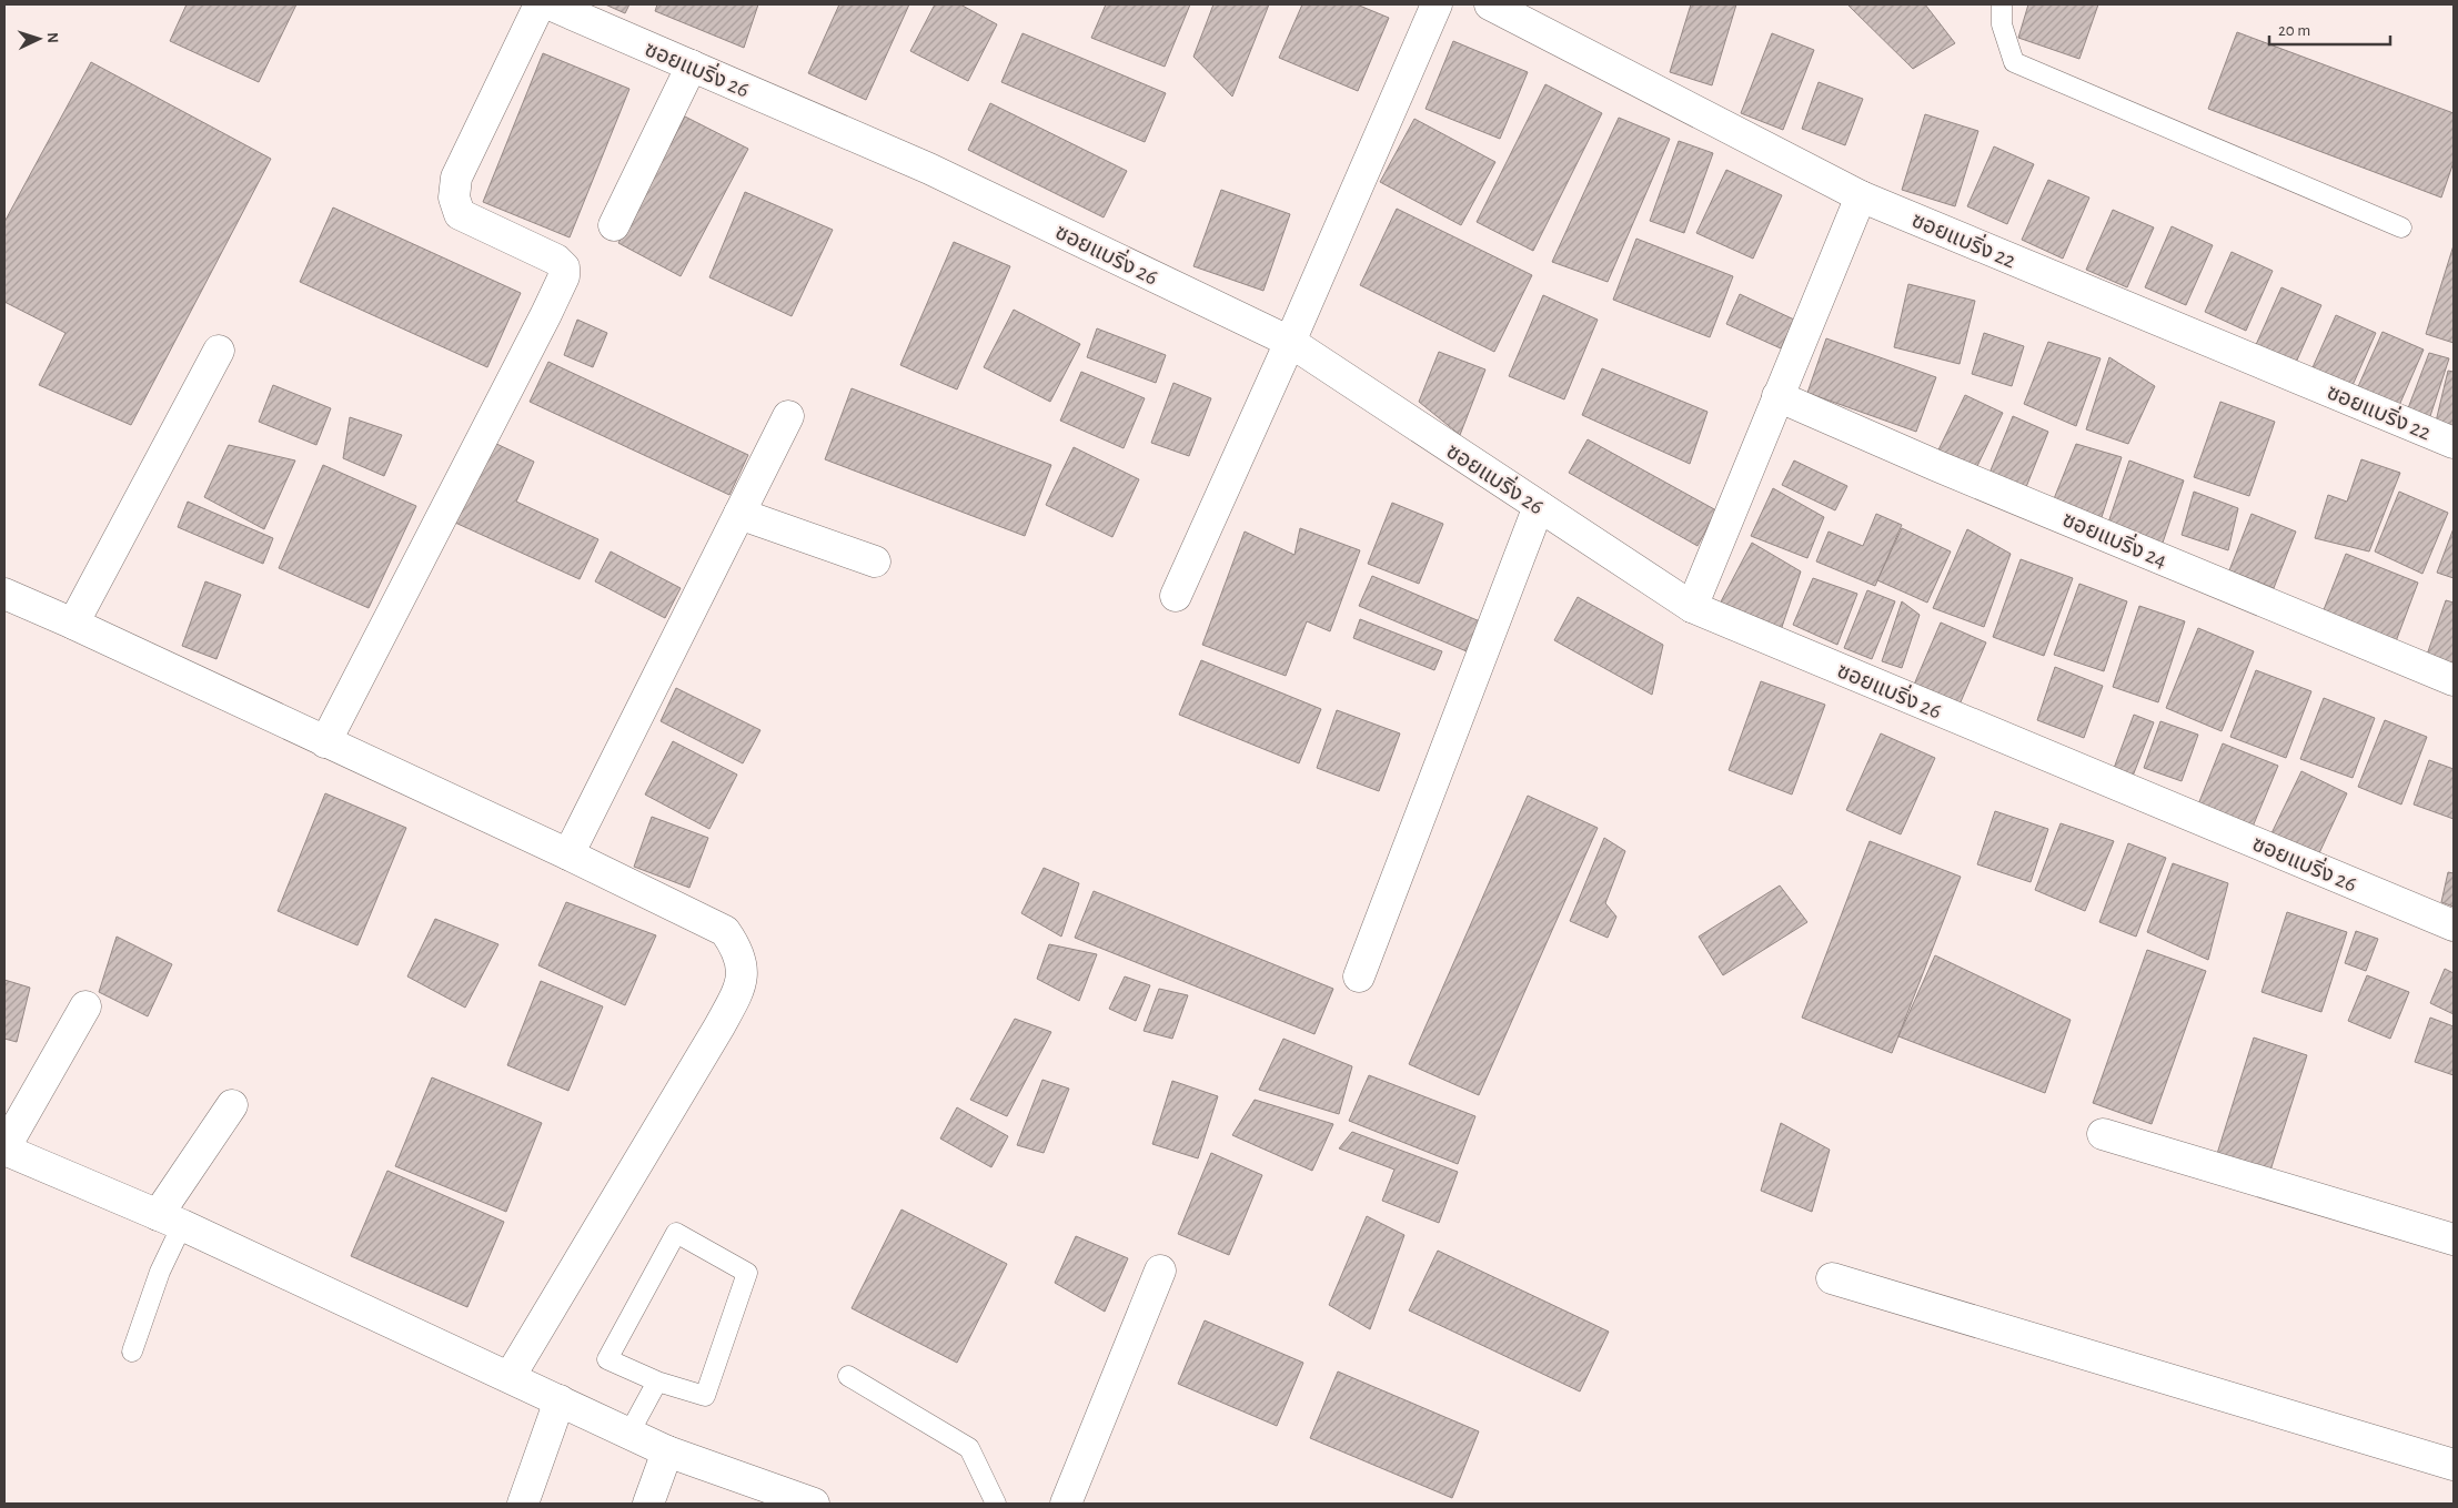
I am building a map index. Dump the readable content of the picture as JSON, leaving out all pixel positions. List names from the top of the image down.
{
  "streets": {
    "street": ["ซอยแบริ่ง 26", "ซอยแบริ่ง 22", "ซอยแบริ่ง 24"]
  },
  "scale_bar": "20 m",
  "north": "right"
}
